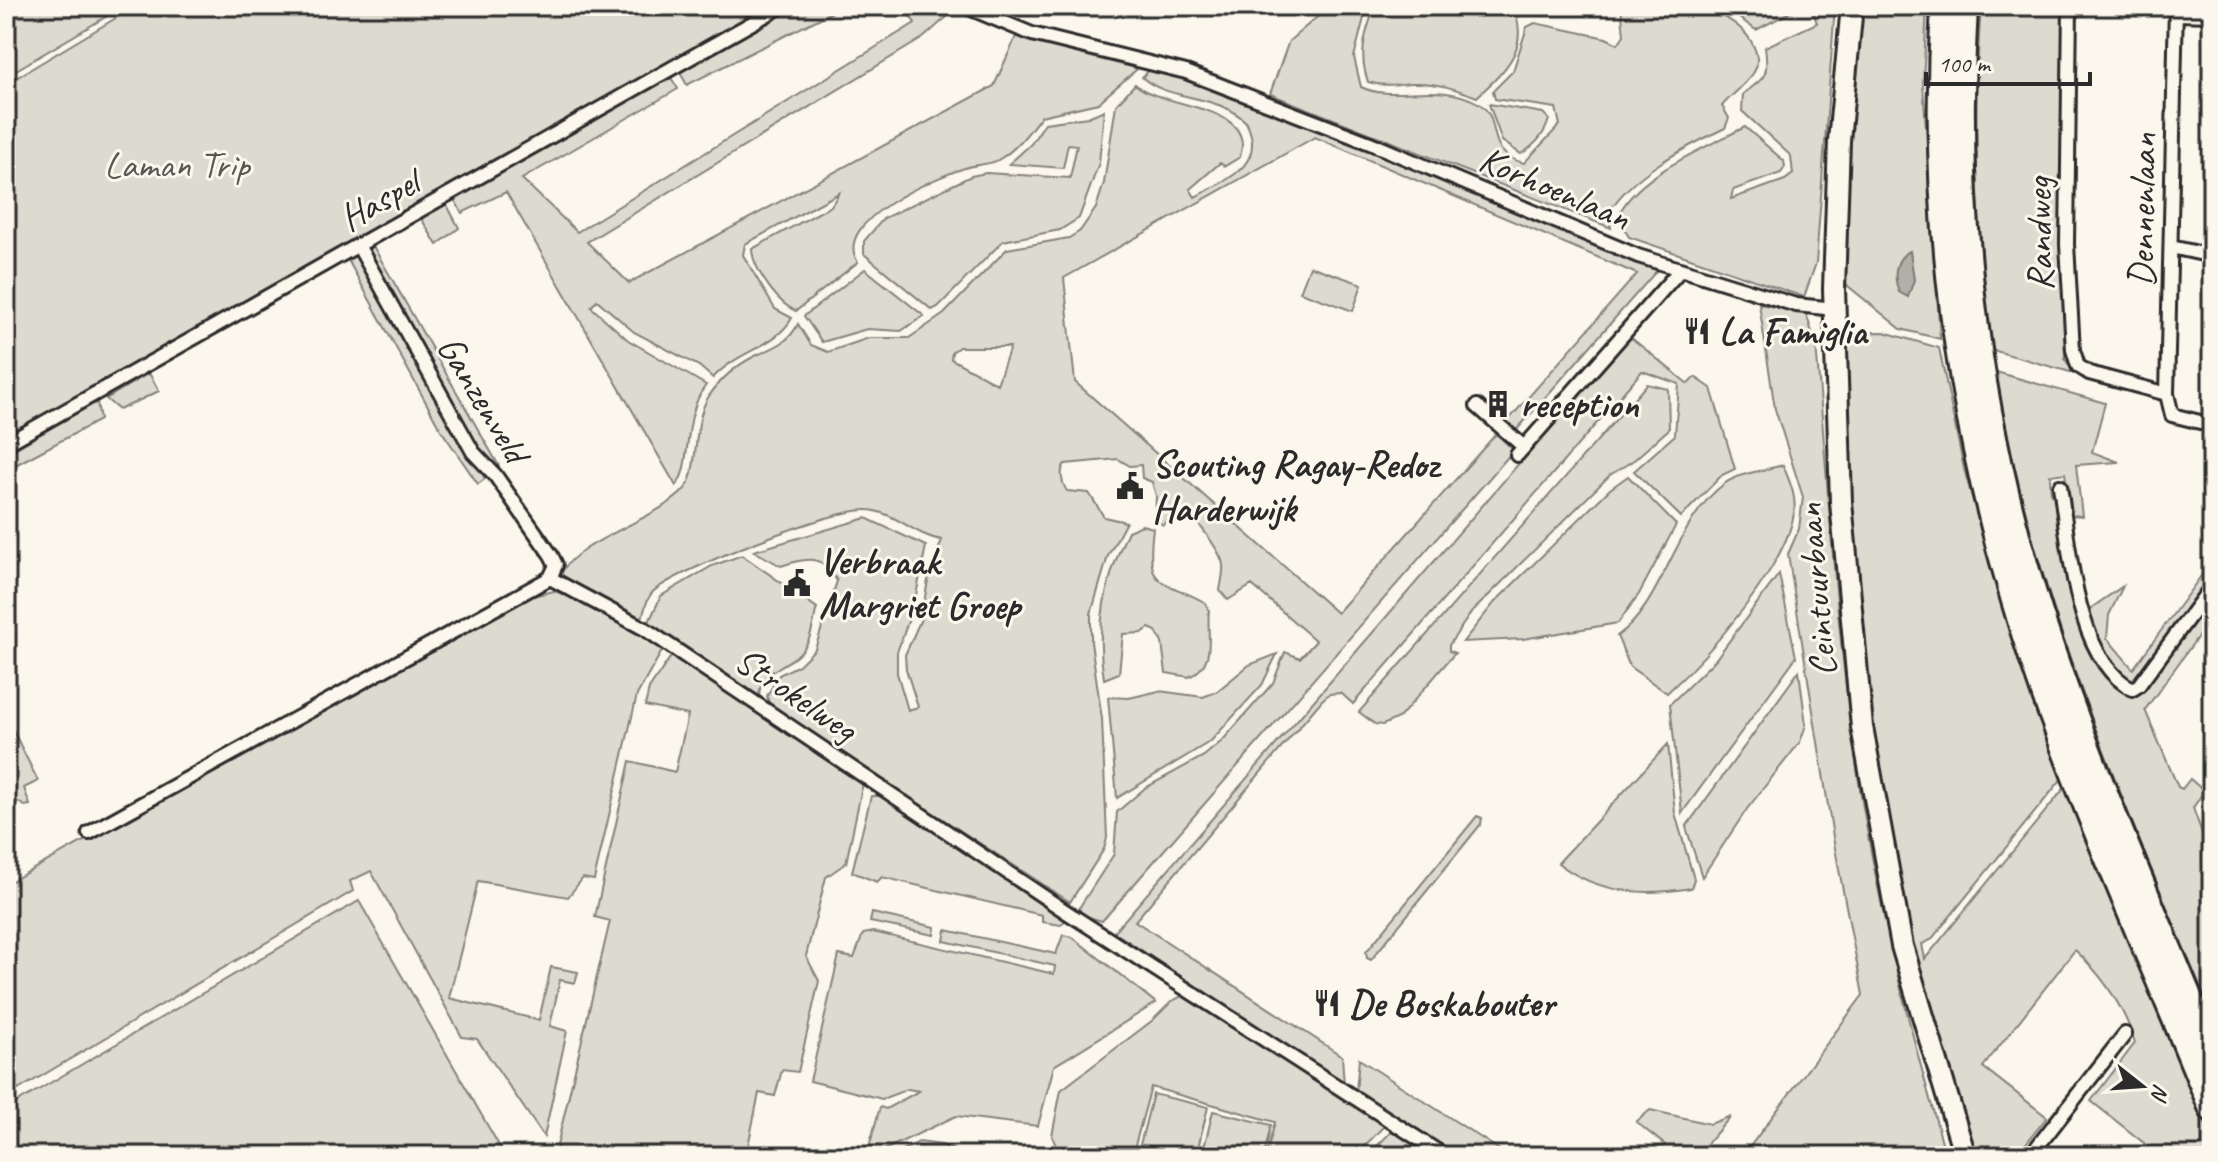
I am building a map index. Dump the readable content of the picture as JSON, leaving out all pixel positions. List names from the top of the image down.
{
  "streets": {
    "main road": ["Ceintuurbaan"],
    "street": [
      "Korhoenlaan",
      "Haspel",
      "Dennenlaan",
      "Randweg",
      "Ganzenveld",
      "Strokelweg"
    ]
  },
  "crossings": [
    ["Korhoenlaan", "Ceintuurbaan"],
    ["Haspel", "Ganzenveld"],
    ["Dennenlaan", "Randweg"],
    ["Ganzenveld", "Strokelweg"]
  ],
  "parks": ["Laman Trip"],
  "places": {
    "restaurant": ["La Famiglia", "De Boskabouter"],
    "building": ["reception"],
    "public building": ["Scouting Ragay-Redoz Harderwijk", "Verbraak Margriet Groep"]
  },
  "scale_bar": "100 m",
  "north": "right"
}
